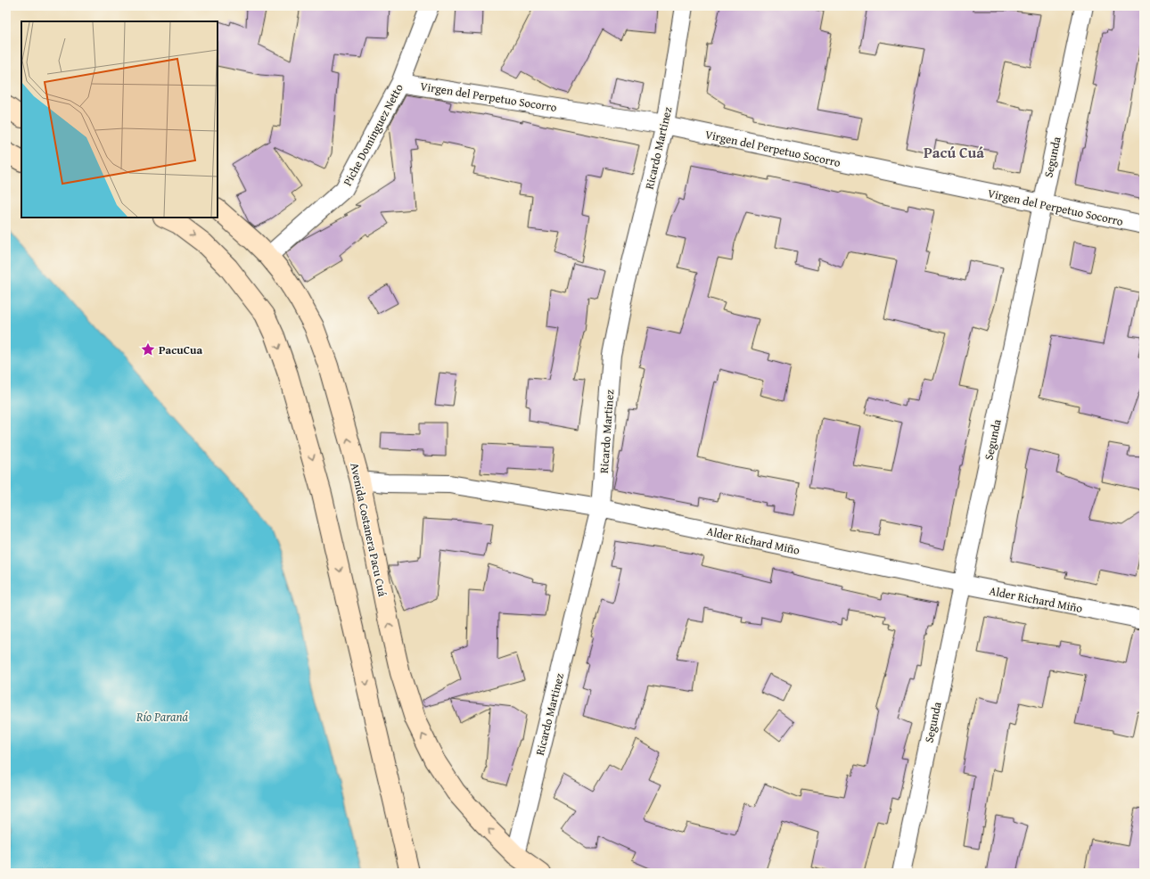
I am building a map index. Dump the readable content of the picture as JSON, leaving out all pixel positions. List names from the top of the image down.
{
  "streets": {
    "main road": ["Avenida Costanera Pacu Cuá"],
    "street": [
      "Virgen del Perpetuo Socorro",
      "Piche Dominguez Netto",
      "Ricardo Martinez",
      "Segunda",
      "Alder Richard Miño"
    ]
  },
  "crossings": [
    ["Virgen del Perpetuo Socorro", "Piche Dominguez Netto"],
    ["Virgen del Perpetuo Socorro", "Ricardo Martinez"],
    ["Virgen del Perpetuo Socorro", "Segunda"],
    ["Piche Dominguez Netto", "Avenida Costanera Pacu Cuá"],
    ["Ricardo Martinez", "Avenida Costanera Pacu Cuá"],
    ["Ricardo Martinez", "Alder Richard Miño"],
    ["Segunda", "Alder Richard Miño"],
    ["Avenida Costanera Pacu Cuá", "Alder Richard Miño"]
  ],
  "districts": ["Pacú Cuá"],
  "water": ["Río Paraná"],
  "places": {
    "place": ["PacuCua"]
  }
}
